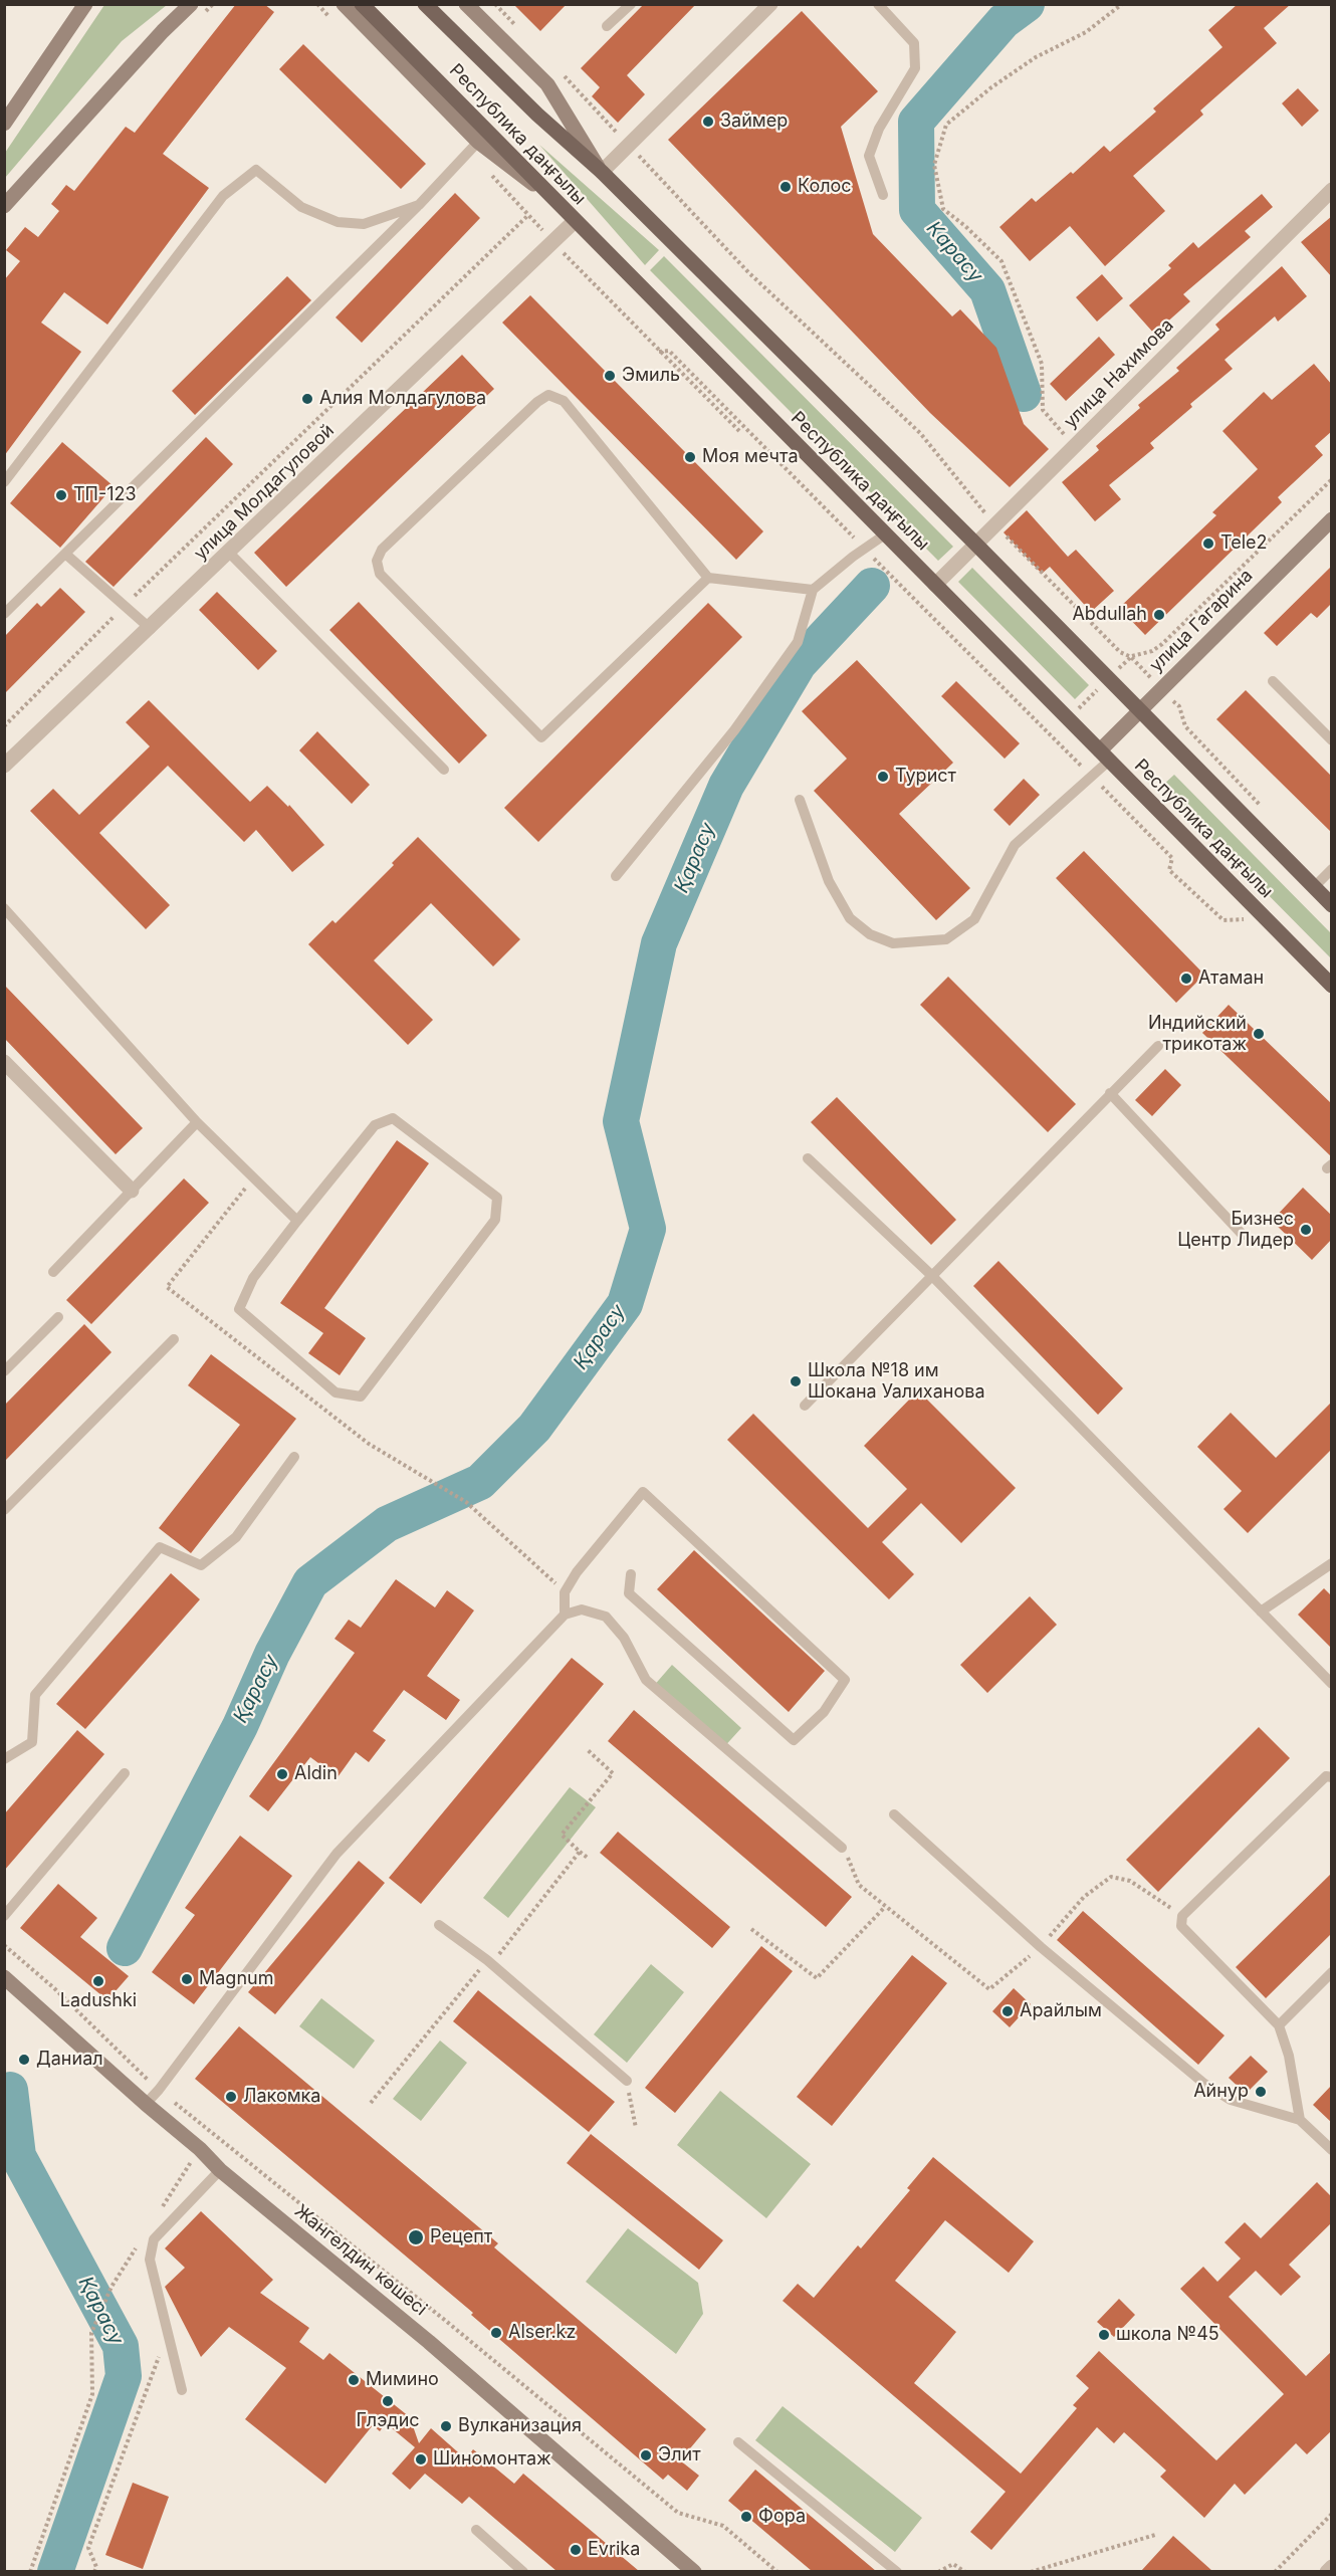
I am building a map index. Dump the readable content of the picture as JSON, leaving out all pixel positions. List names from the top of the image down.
{
  "streets": {
    "main road": ["Республика даңғылы", "улица Гагарина", "Жангелдин көшесі"],
    "street": ["улица Нахимова", "улица Молдагуловой"]
  },
  "crossings": [
    ["Республика даңғылы", "улица Нахимова"],
    ["Республика даңғылы", "улица Молдагуловой"],
    ["Республика даңғылы", "улица Гагарина"]
  ],
  "water": ["Карасу", "Қарасу"],
  "places": [
    "Займер",
    "Колос",
    "Эмиль",
    "Алия Молдагулова",
    "Моя мечта",
    "ТП-123",
    "Tele2",
    "Аbdullah",
    "Турист",
    "Атаман",
    "Индийский трикотаж",
    "Бизнес Центр Лидер",
    "Школа №18 им Шокана Уалиханова",
    "Aldin",
    "Magnum",
    "Ladushki",
    "Арайлым",
    "Даниал",
    "Айнур",
    "Лакомка",
    "Рецепт",
    "Alser.kz",
    "школа №45",
    "Мимино",
    "Глэдис",
    "Вулканизация",
    "Элит",
    "Шиномонтаж",
    "Фора",
    "Evrika"
  ]
}
